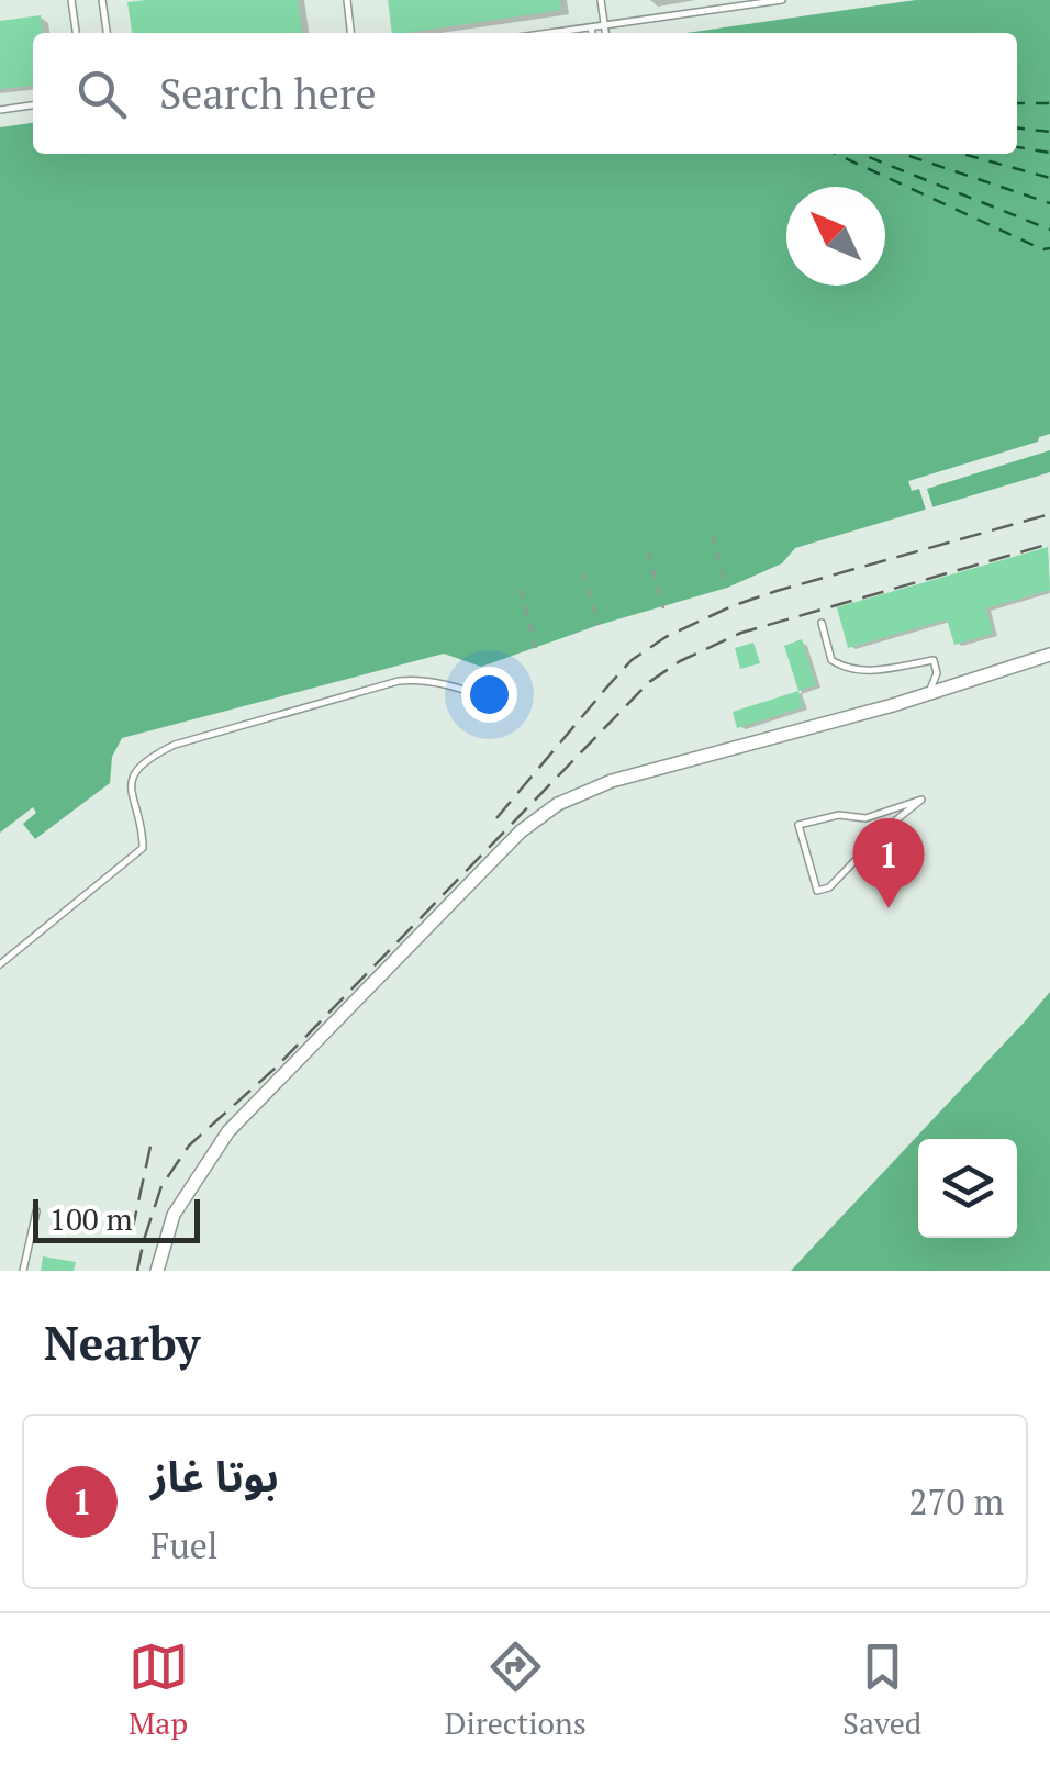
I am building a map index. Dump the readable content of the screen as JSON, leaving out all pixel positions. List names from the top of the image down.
{
  "scale_bar": "100 m",
  "north": "top left",
  "page": {
    "search": "Search here",
    "pins": "1",
    "scale": "100 m",
    "heading": "Nearby",
    "list": [
      {
        "mark": "1",
        "name": "بوتا غاز",
        "note": "Fuel",
        "value": "270 m"
      }
    ],
    "nav": ["Map", "Directions", "Saved"]
  }
}
